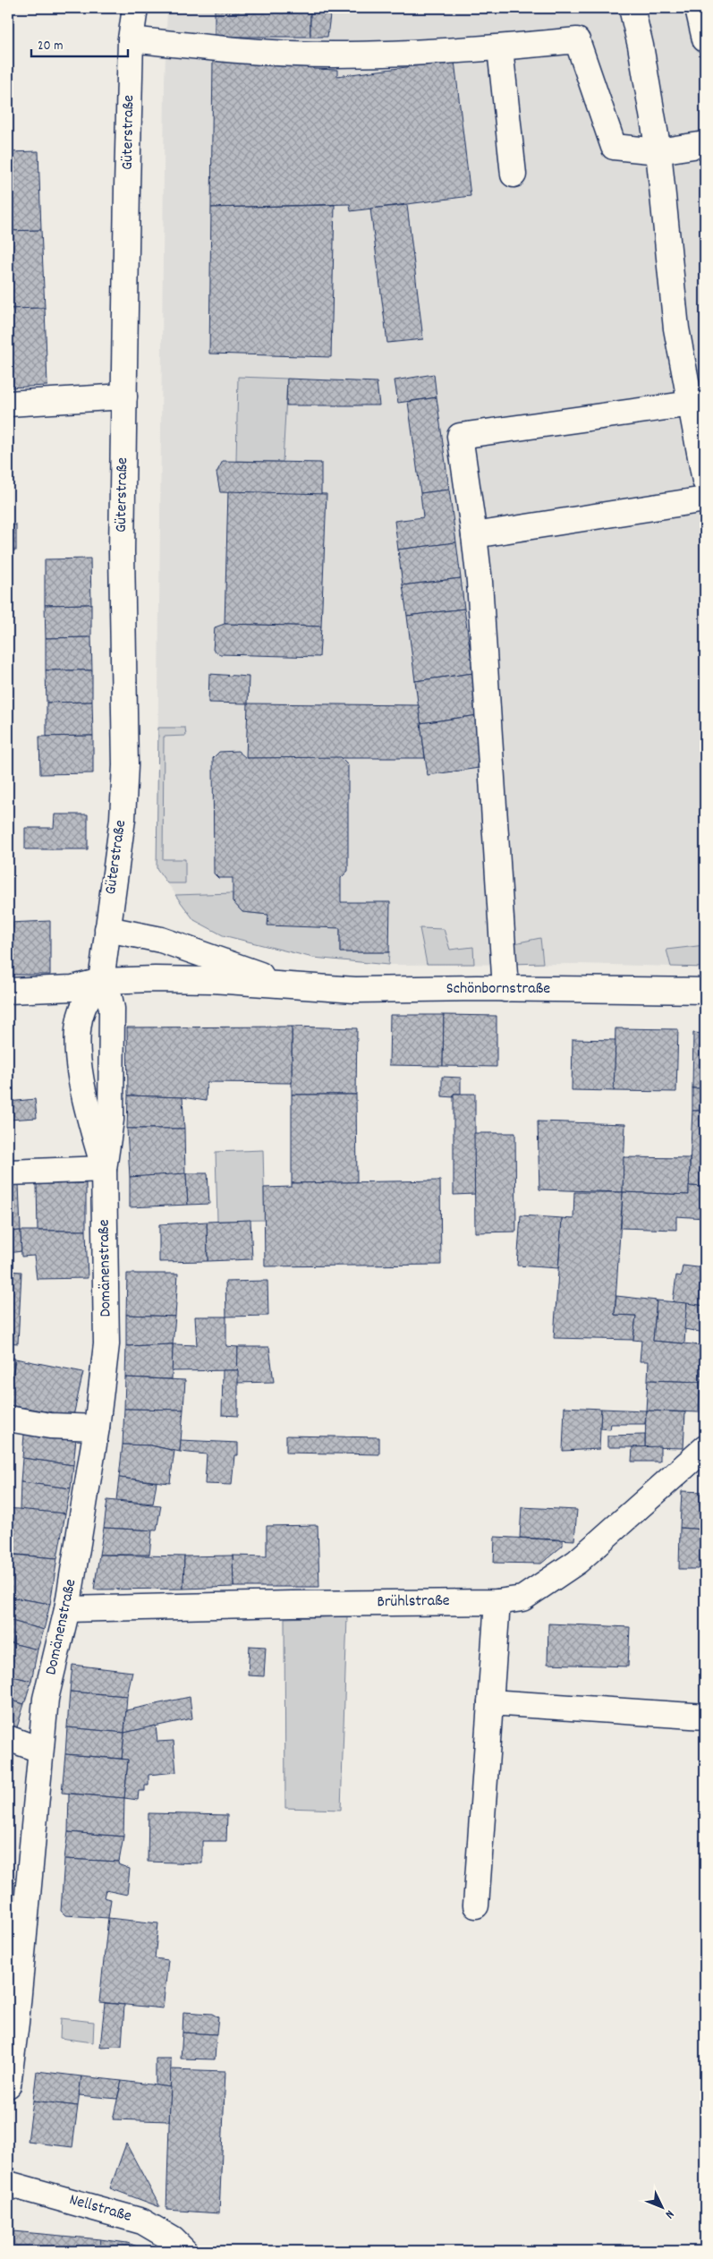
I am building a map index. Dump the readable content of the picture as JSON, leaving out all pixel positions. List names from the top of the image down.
{
  "streets": {
    "street": [
      "Güterstraße",
      "Schönbornstraße",
      "Domänenstraße",
      "Brühlstraße",
      "Nellstraße"
    ]
  },
  "crossings": [
    ["Güterstraße", "Schönbornstraße"],
    ["Güterstraße", "Domänenstraße"],
    ["Schönbornstraße", "Domänenstraße"],
    ["Domänenstraße", "Brühlstraße"]
  ],
  "scale_bar": "20 m",
  "north": "bottom right"
}
